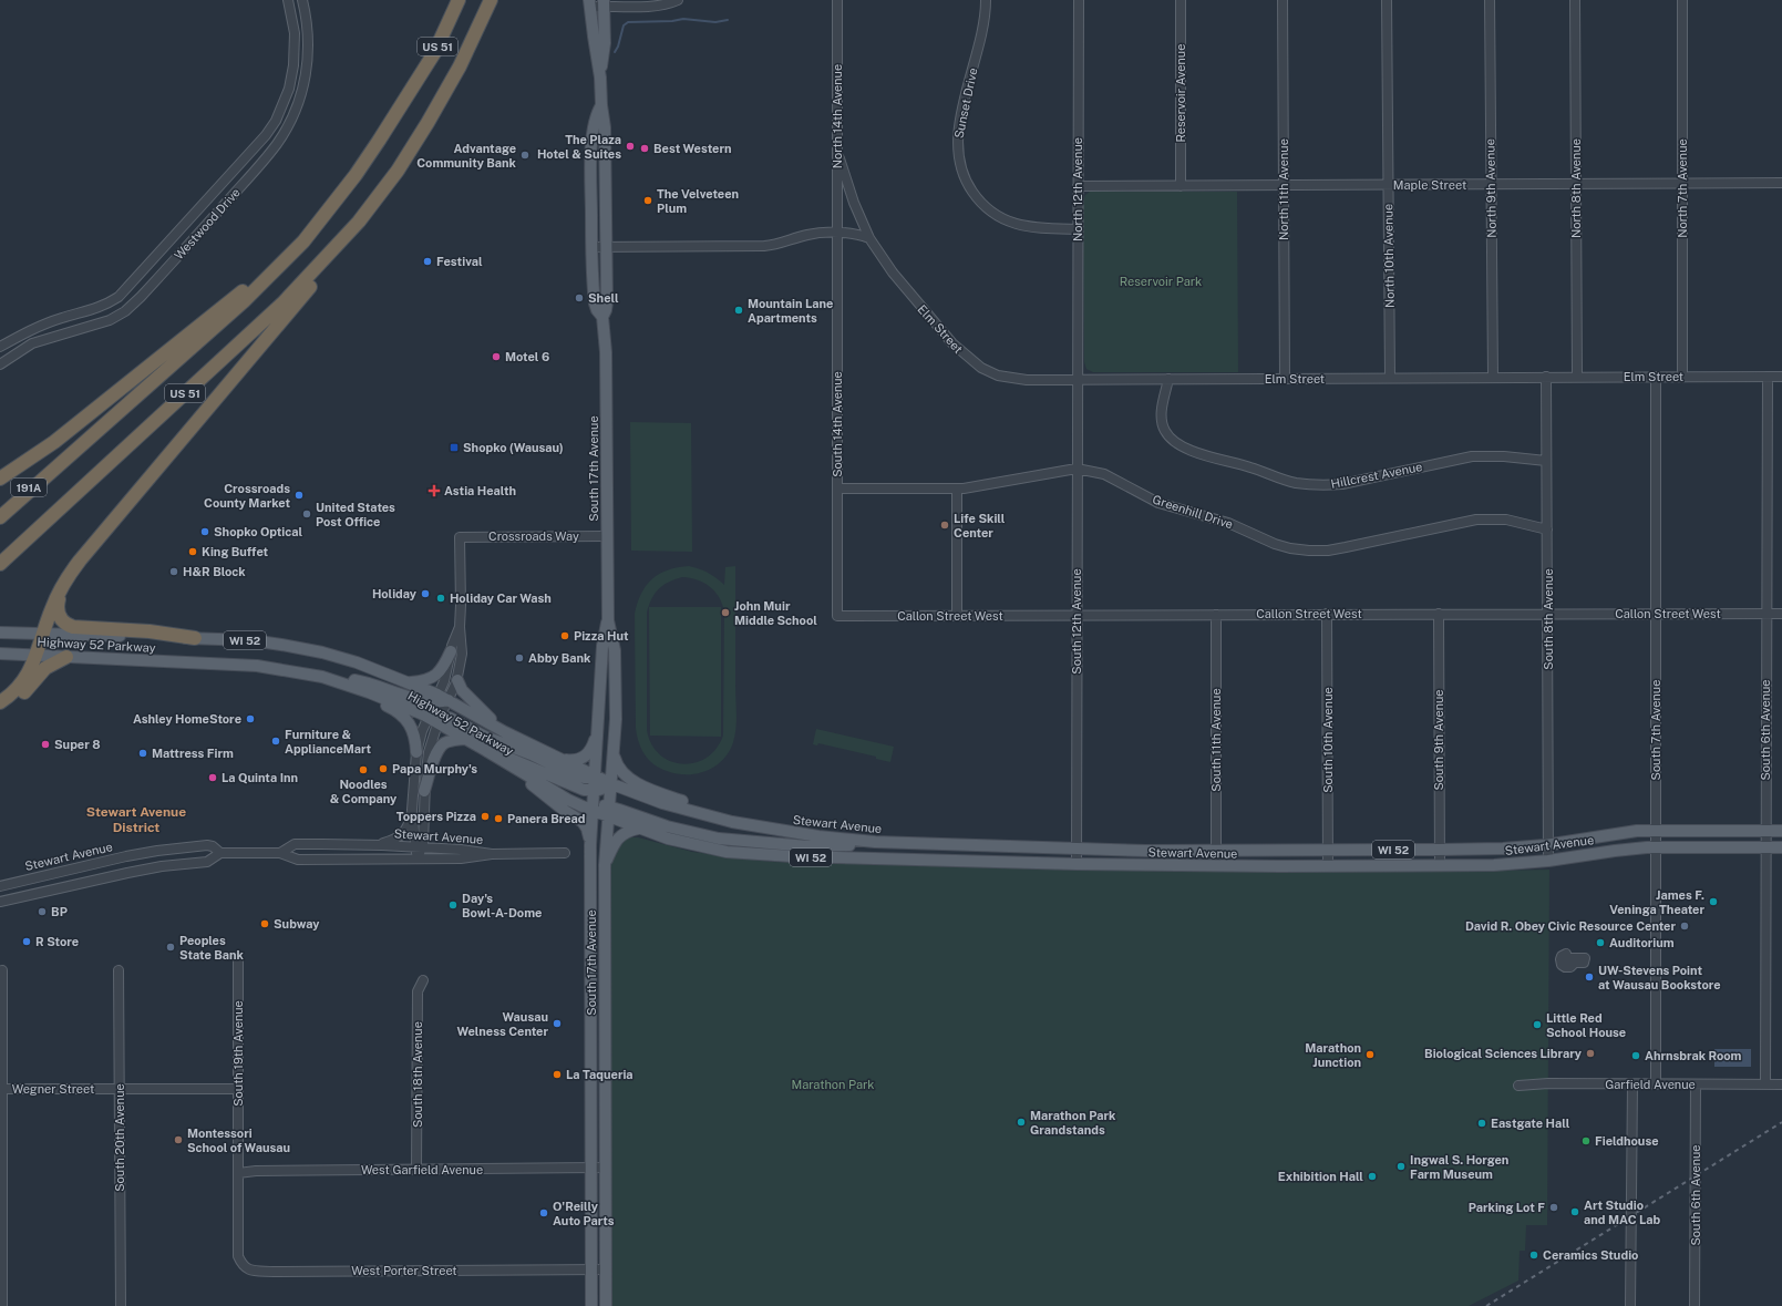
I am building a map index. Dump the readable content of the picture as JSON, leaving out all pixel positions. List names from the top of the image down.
{
  "streets": {
    "highway": ["US 51", "191A"],
    "main road": [
      "South 17th Avenue",
      "WI 52",
      "Highway 52 Parkway",
      "Stewart Avenue"
    ],
    "street": [
      "Reservoir Avenue",
      "Sunset Drive",
      "North 14th Avenue",
      "Maple Street",
      "North 9th Avenue",
      "North 8th Avenue",
      "North 7th Avenue",
      "North 12th Avenue",
      "North 11th Avenue",
      "Westwood Drive",
      "North 10th Avenue",
      "Elm Street",
      "South 14th Avenue",
      "Hillcrest Avenue",
      "Greenhill Drive",
      "Crossroads Way",
      "Callon Street West",
      "South 8th Avenue",
      "South 12th Avenue",
      "South 7th Avenue",
      "South 6th Avenue",
      "South 11th Avenue",
      "South 10th Avenue",
      "South 9th Avenue",
      "South 19th Avenue",
      "South 18th Avenue",
      "Garfield Avenue",
      "Wegner Street",
      "South 20th Avenue",
      "West Garfield Avenue",
      "West Porter Street"
    ]
  },
  "crossings": [
    ["US 51", "191A"],
    ["Reservoir Avenue", "Maple Street"],
    ["Sunset Drive", "North 12th Avenue"],
    ["North 14th Avenue", "Elm Street"],
    ["North 14th Avenue", "South 14th Avenue"],
    ["Maple Street", "North 9th Avenue"],
    ["Maple Street", "North 8th Avenue"],
    ["Maple Street", "North 7th Avenue"],
    ["Maple Street", "North 12th Avenue"],
    ["Maple Street", "North 11th Avenue"],
    ["Maple Street", "North 10th Avenue"],
    ["North 9th Avenue", "Elm Street"],
    ["North 8th Avenue", "Elm Street"],
    ["North 7th Avenue", "Elm Street"],
    ["North 12th Avenue", "Elm Street"],
    ["North 12th Avenue", "South 12th Avenue"],
    ["North 11th Avenue", "Elm Street"],
    ["North 10th Avenue", "Elm Street"],
    ["Elm Street", "Hillcrest Avenue"],
    ["Elm Street", "South 8th Avenue"],
    ["Elm Street", "South 12th Avenue"],
    ["Elm Street", "South 7th Avenue"],
    ["Elm Street", "South 6th Avenue"],
    ["South 14th Avenue", "Greenhill Drive"],
    ["South 14th Avenue", "Callon Street West"],
    ["South 17th Avenue", "Crossroads Way"],
    ["South 17th Avenue", "Highway 52 Parkway"],
    ["South 17th Avenue", "Stewart Avenue"],
    ["South 17th Avenue", "West Garfield Avenue"],
    ["South 17th Avenue", "West Porter Street"],
    ["Hillcrest Avenue", "South 8th Avenue"],
    ["Greenhill Drive", "South 8th Avenue"],
    ["Greenhill Drive", "South 12th Avenue"],
    ["Callon Street West", "South 8th Avenue"],
    ["Callon Street West", "South 12th Avenue"],
    ["Callon Street West", "South 7th Avenue"],
    ["Callon Street West", "South 6th Avenue"],
    ["Callon Street West", "South 11th Avenue"],
    ["Callon Street West", "South 10th Avenue"],
    ["Callon Street West", "South 9th Avenue"],
    ["South 8th Avenue", "Stewart Avenue"],
    ["South 12th Avenue", "Stewart Avenue"],
    ["Highway 52 Parkway", "Stewart Avenue"],
    ["South 7th Avenue", "Stewart Avenue"],
    ["South 7th Avenue", "Garfield Avenue"],
    ["South 6th Avenue", "Stewart Avenue"],
    ["South 6th Avenue", "Garfield Avenue"],
    ["South 11th Avenue", "Stewart Avenue"],
    ["South 10th Avenue", "Stewart Avenue"],
    ["South 9th Avenue", "Stewart Avenue"],
    ["South 19th Avenue", "Wegner Street"],
    ["South 19th Avenue", "West Garfield Avenue"],
    ["South 19th Avenue", "West Porter Street"],
    ["South 18th Avenue", "West Garfield Avenue"],
    ["Wegner Street", "South 20th Avenue"]
  ],
  "districts": ["Stewart Avenue District"],
  "parks": ["Reservoir Park", "Marathon Park"],
  "places": {
    "other": [
      "The Plaza Hotel & Suites",
      "Best Western",
      "Advantage Community Bank",
      "The Velveteen Plum",
      "Festival",
      "Shell",
      "Mountain Lane Apartments",
      "Motel 6",
      "Crossroads County Market",
      "United States Post Office",
      "Life Skill Center",
      "Shopko Optical",
      "King Buffet",
      "H&R Block",
      "Holiday",
      "Holiday Car Wash",
      "John Muir Middle School",
      "Pizza Hut",
      "Abby Bank",
      "Ashley HomeStore",
      "Furniture & ApplianceMart",
      "Super 8",
      "Mattress Firm",
      "Papa Murphy's",
      "Noodles & Company",
      "La Quinta Inn",
      "Toppers Pizza",
      "Panera Bread",
      "James F. Veninga Theater",
      "Day's Bowl-A-Dome",
      "BP",
      "Subway",
      "David R. Obey Civic Resource Center",
      "R Store",
      "Auditorium",
      "Peoples State Bank",
      "UW-Stevens Point at Wausau Bookstore",
      "Wausau Welness Center",
      "Little Red School House",
      "Biological Sciences Library",
      "Marathon Junction",
      "Ahrnsbrak Room",
      "La Taqueria",
      "Marathon Park Grandstands",
      "Eastgate Hall",
      "Montessori School of Wausau",
      "Fieldhouse",
      "Ingwal S. Horgen Farm Museum",
      "Exhibition Hall",
      "Parking Lot F",
      "Art Studio and MAC Lab",
      "O'Reilly Auto Parts",
      "Ceramics Studio"
    ],
    "transit": ["Shopko (Wausau)"],
    "health": ["Astia Health"]
  }
}
